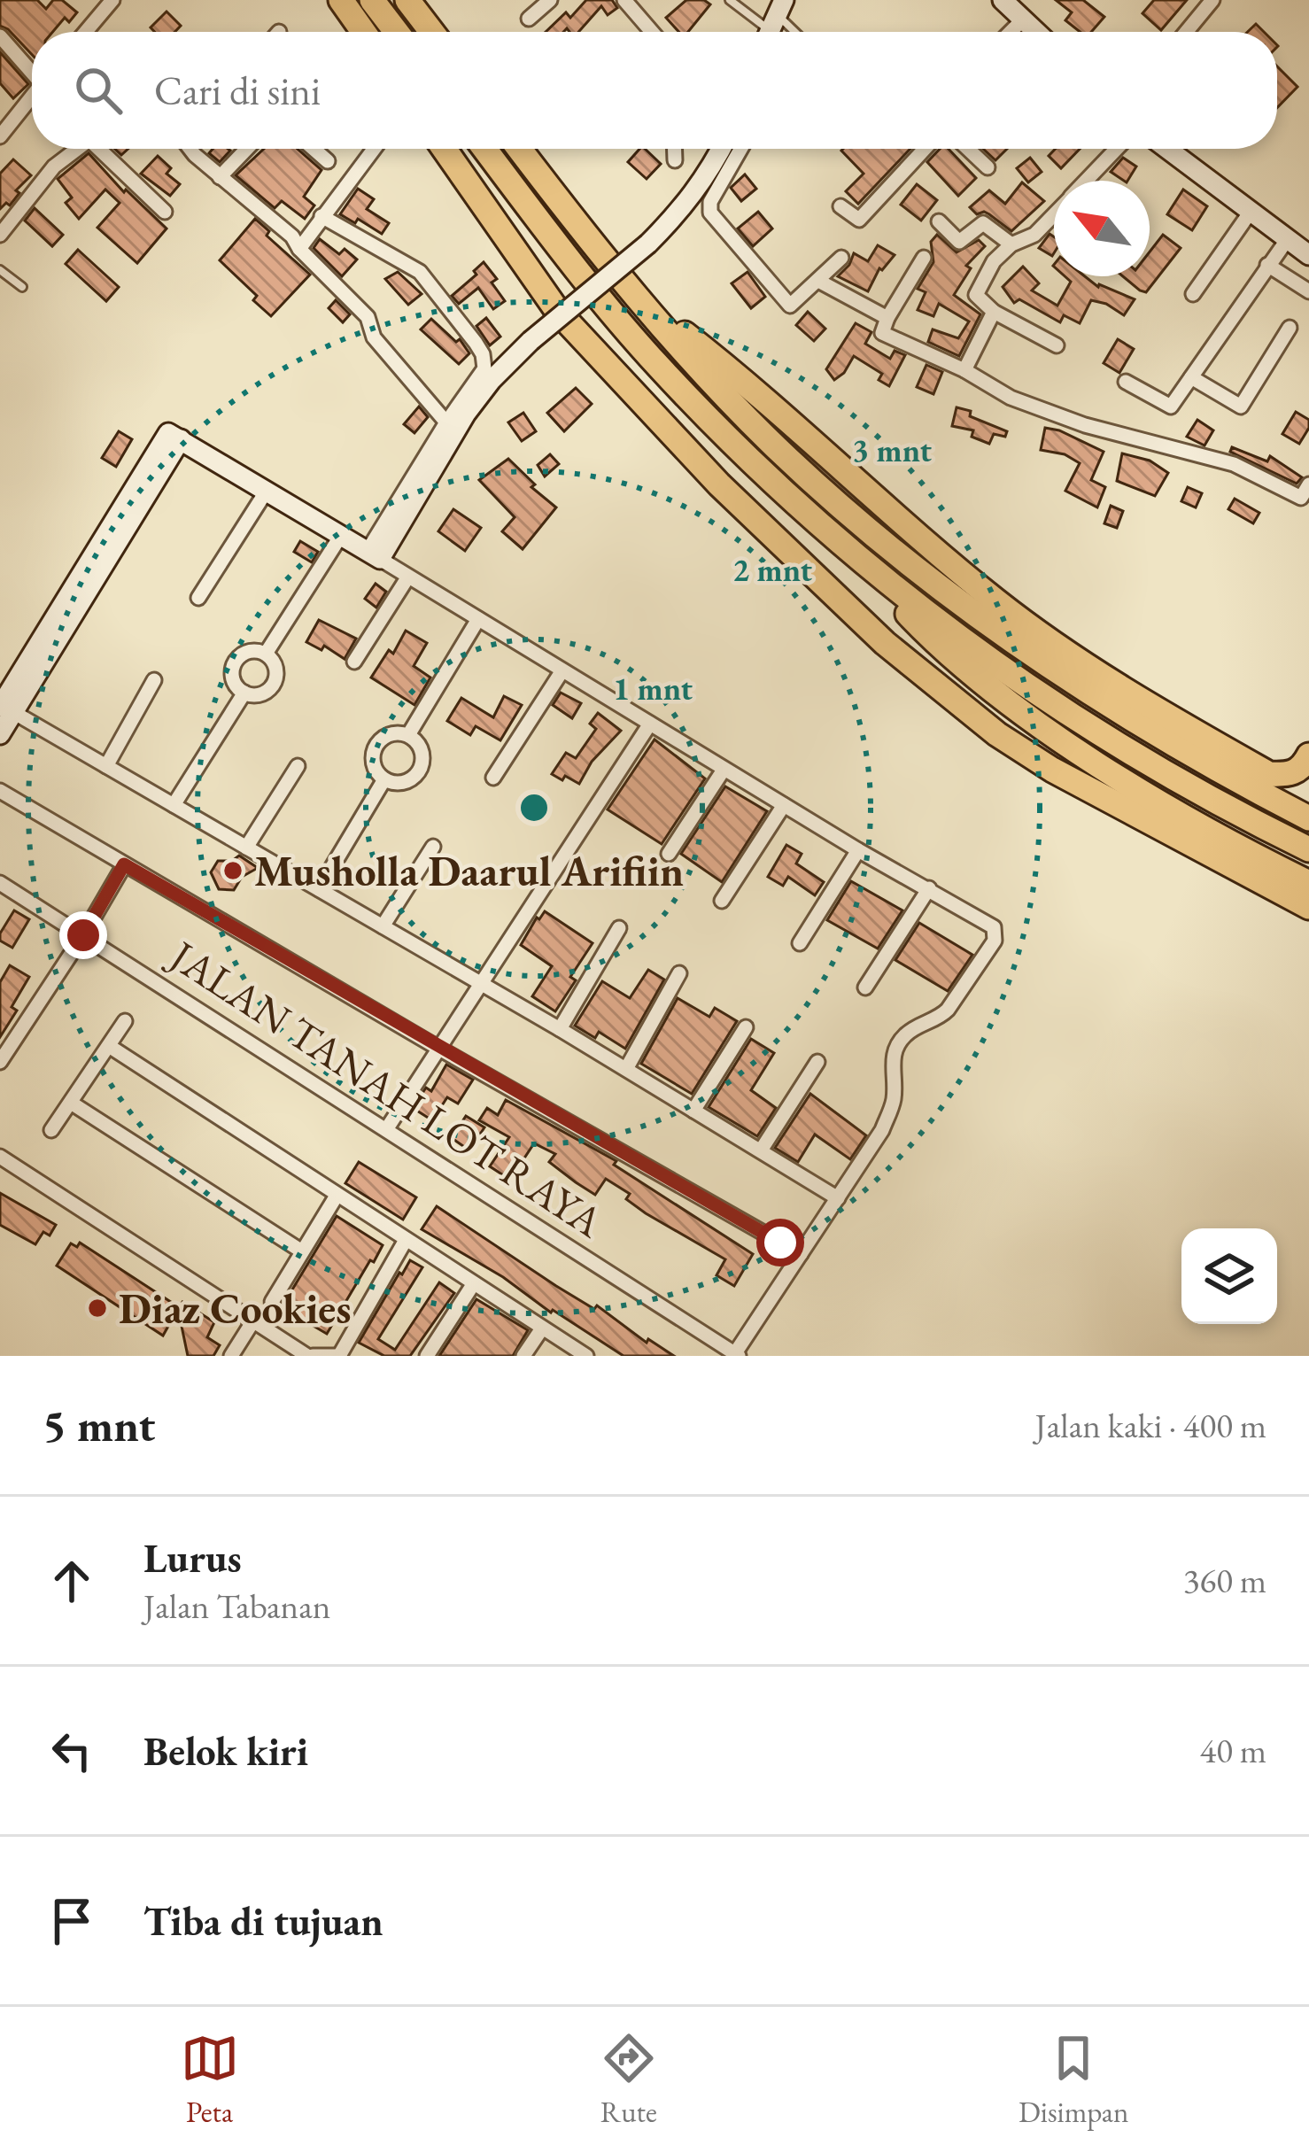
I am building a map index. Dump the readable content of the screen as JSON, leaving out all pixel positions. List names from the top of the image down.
{
  "streets": {
    "street": ["JALAN TANAH LOT RAYA"]
  },
  "places": ["Musholla Daarul Arifiin", "Diaz Cookies"],
  "north": "top left",
  "page": {
    "search": "Cari di sini",
    "heading": ["5 mnt", "Jalan kaki · 400 m"],
    "list": [
      ["Lurus", "Jalan Tabanan", "360 m"],
      ["Belok kiri", "40 m"],
      "Tiba di tujuan"
    ],
    "nav": ["Peta", "Rute", "Disimpan"]
  },
  "rings": ["3 mnt", "2 mnt", "1 mnt"]
}
